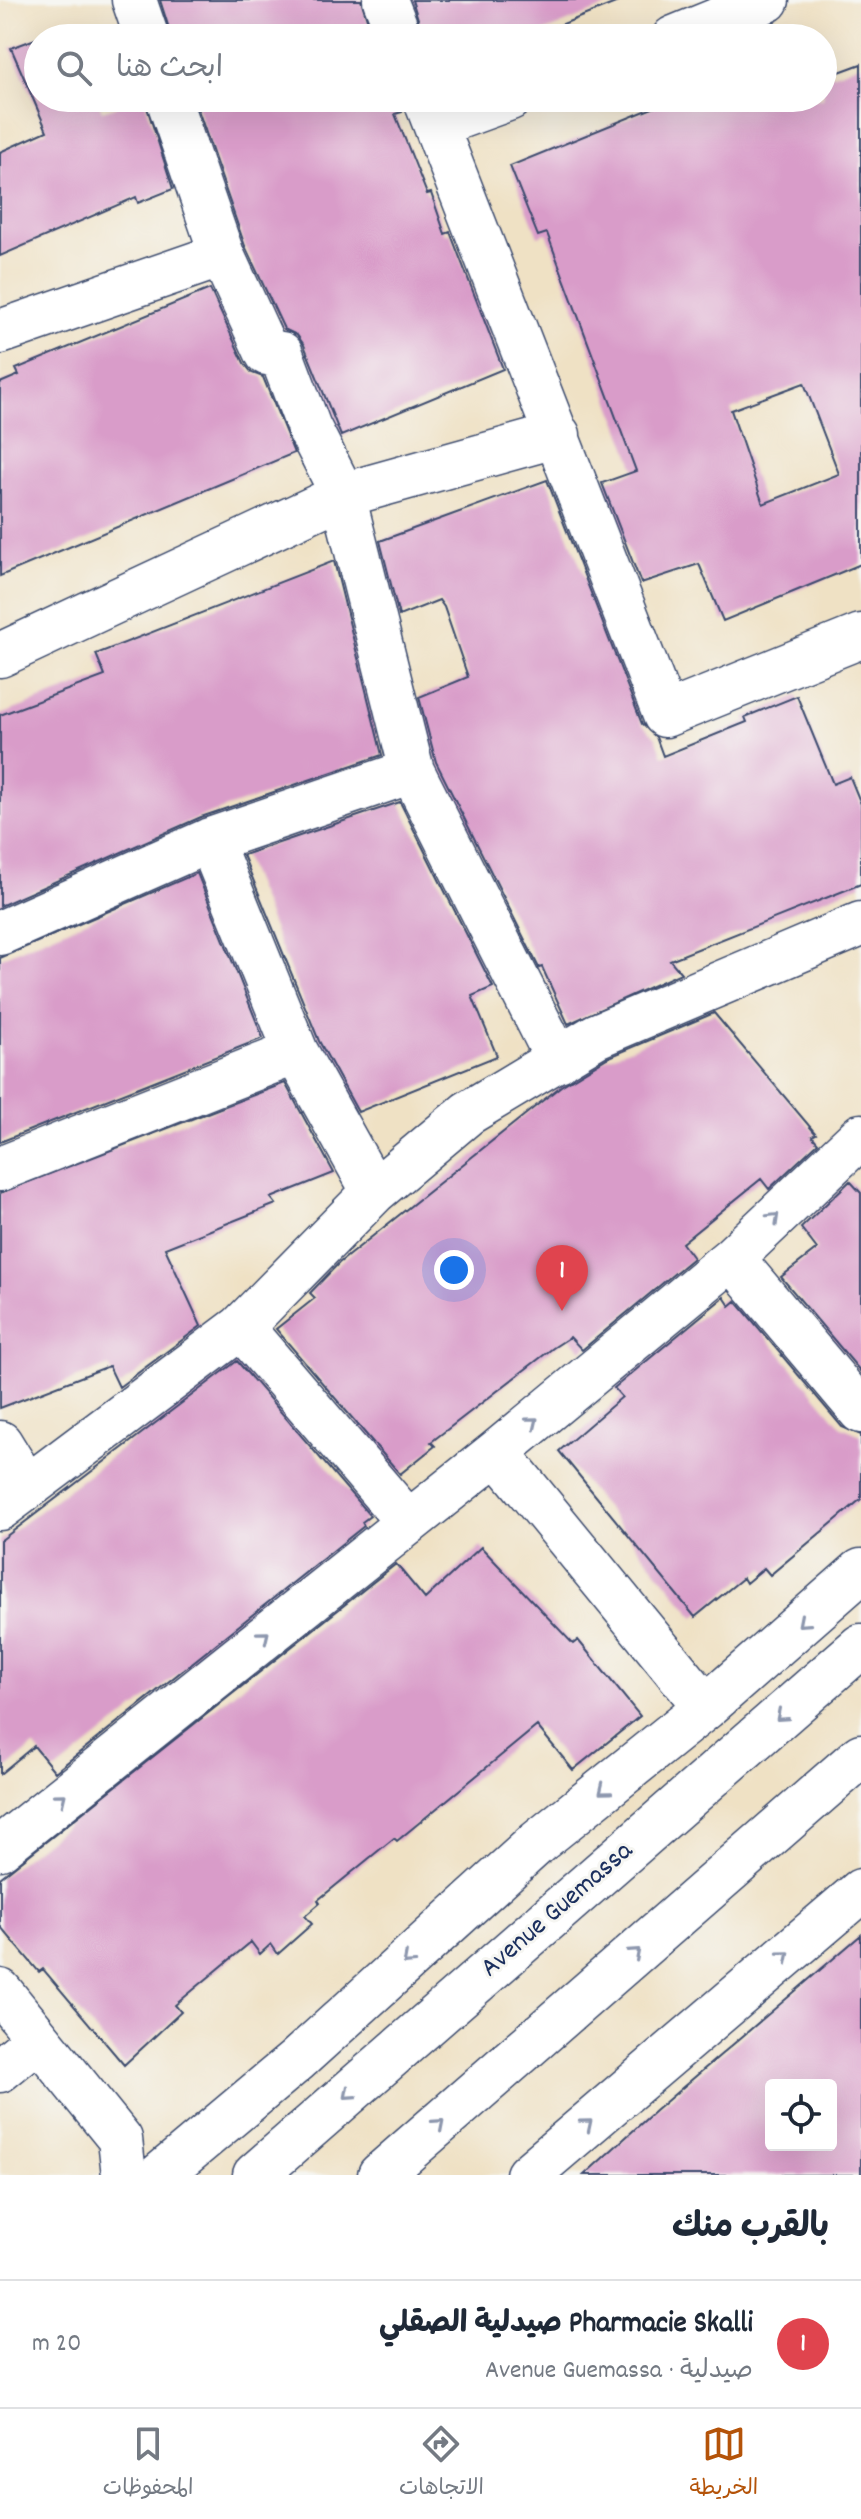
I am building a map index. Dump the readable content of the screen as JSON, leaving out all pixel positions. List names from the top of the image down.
{
  "streets": {
    "street": ["Avenue Guemassa"]
  },
  "page": {
    "search": "ابحث هنا",
    "pins": "1",
    "heading": "بالقرب منك",
    "list": [
      {
        "mark": "1",
        "name": "Pharmacie Skalli صيدلية الصقلي",
        "note": "صيدلية · Avenue Guemassa",
        "value": "20 m"
      }
    ],
    "nav": ["الخريطة", "الاتجاهات", "المحفوظات"]
  }
}
